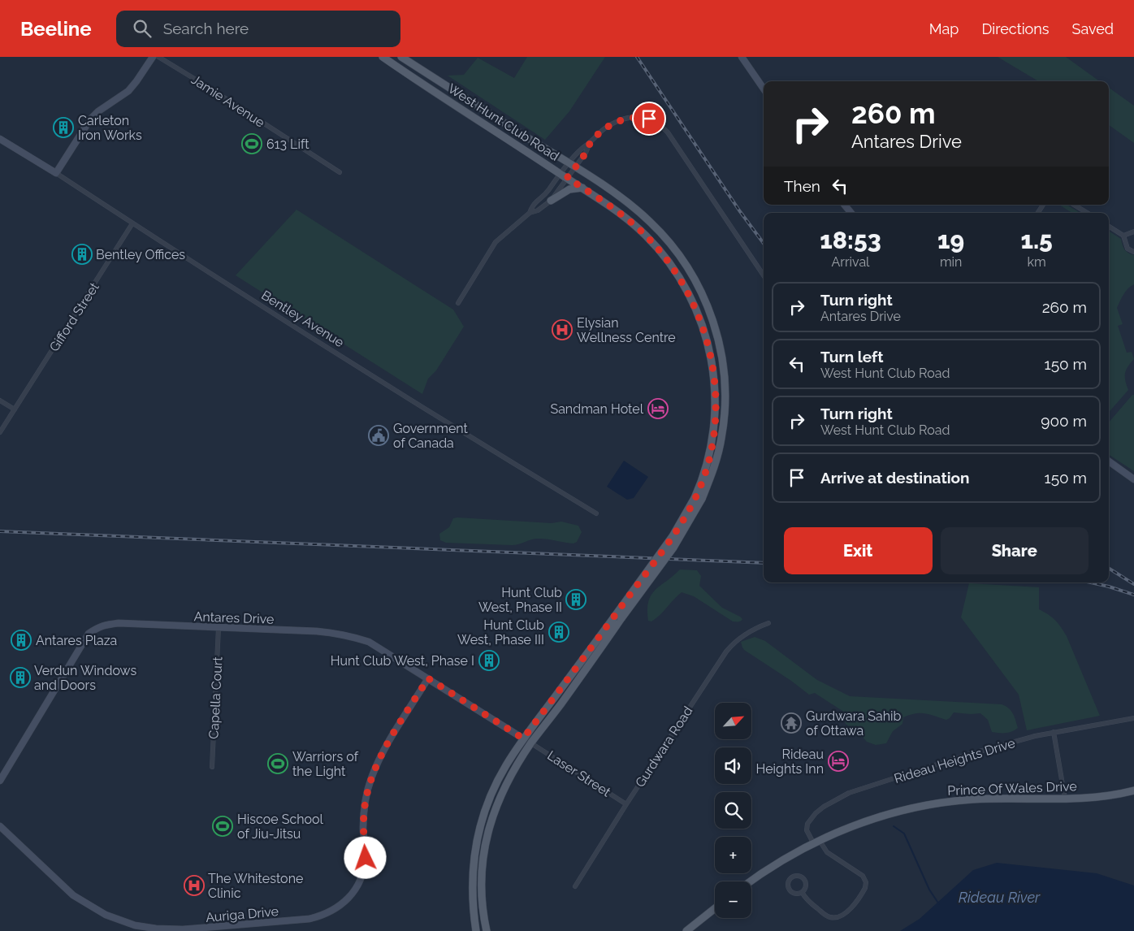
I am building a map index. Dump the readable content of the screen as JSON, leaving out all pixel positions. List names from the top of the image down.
{
  "streets": {
    "main road": ["West Hunt Club Road", "Prince Of Wales Drive"],
    "street": [
      "Jamie Avenue",
      "Gifford Street",
      "Bentley Avenue",
      "Antares Drive",
      "Capella Court",
      "Gurdwara Road",
      "Rideau Heights Drive",
      "Laser Street",
      "Auriga Drive"
    ]
  },
  "crossings": [
    ["West Hunt Club Road", "Antares Drive"],
    ["West Hunt Club Road", "Laser Street"],
    ["Gifford Street", "Bentley Avenue"],
    ["Antares Drive", "Capella Court"],
    ["Antares Drive", "Auriga Drive"],
    ["Gurdwara Road", "Laser Street"],
    ["Rideau Heights Drive", "Prince Of Wales Drive"]
  ],
  "water": ["Rideau River"],
  "places": {
    "building": [
      "Carleton Iron Works",
      "Bentley Offices",
      "Hunt Club West, Phase II",
      "Hunt Club West, Phase III",
      "Antares Plaza",
      "Hunt Club West, Phase I",
      "Verdun Windows and Doors"
    ],
    "sports": ["613 Lift", "Warriors of the Light", "Hiscoe School of Jiu-Jitsu"],
    "hospital": ["Elysian Wellness Centre", "The Whitestone Clinic"],
    "hotel": ["Sandman Hotel", "Rideau Heights Inn"],
    "public building": ["Government of Canada"],
    "temple": ["Gurdwara Sahib of Ottawa"]
  },
  "north": "top right",
  "page": {
    "header": "Beeline",
    "search": "Search here",
    "nav": ["Map", "Directions", "Saved"],
    "turn": ["260 m", "Antares Drive"],
    "then": "Then",
    "eta": [
      "18:53",
      "Arrival",
      "19",
      "min",
      "1.5",
      "km"
    ],
    "list": [
      {
        "name": "Turn right",
        "note": "Antares Drive",
        "value": "260 m"
      },
      {
        "name": "Turn left",
        "note": "West Hunt Club Road",
        "value": "150 m"
      },
      {
        "name": "Turn right",
        "note": "West Hunt Club Road",
        "value": "900 m"
      },
      {
        "name": "Arrive at destination",
        "value": "150 m"
      }
    ],
    "buttons": ["Exit", "Share"],
    "map_buttons": ["+", "−"]
  }
}
